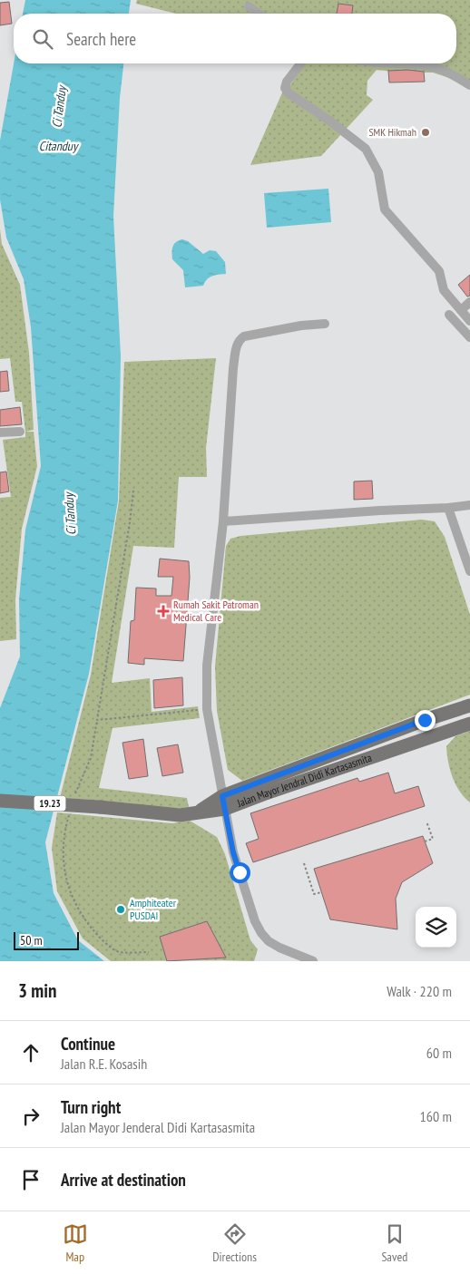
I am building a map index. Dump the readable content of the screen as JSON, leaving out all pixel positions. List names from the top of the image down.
{
  "streets": {
    "main road": ["Jalan Mayor Jendral Didi Kartasasmita", "19.23"]
  },
  "crossings": [
    ["Jalan Mayor Jendral Didi Kartasasmita", "19.23"]
  ],
  "water": ["Ci Tanduy", "Citanduy"],
  "places": {
    "other": ["SMK Hikmah", "Amphiteater PUSDAI"],
    "health": ["Rumah Sakit Patroman Medical Care"]
  },
  "scale_bar": "50 m",
  "page": {
    "search": "Search here",
    "scale": "50 m",
    "heading": ["3 min", "Walk · 220 m"],
    "list": [
      ["Continue", "Jalan R.E. Kosasih", "60 m"],
      ["Turn right", "Jalan Mayor Jenderal Didi Kartasasmita", "160 m"],
      "Arrive at destination"
    ],
    "nav": ["Map", "Directions", "Saved"]
  }
}
